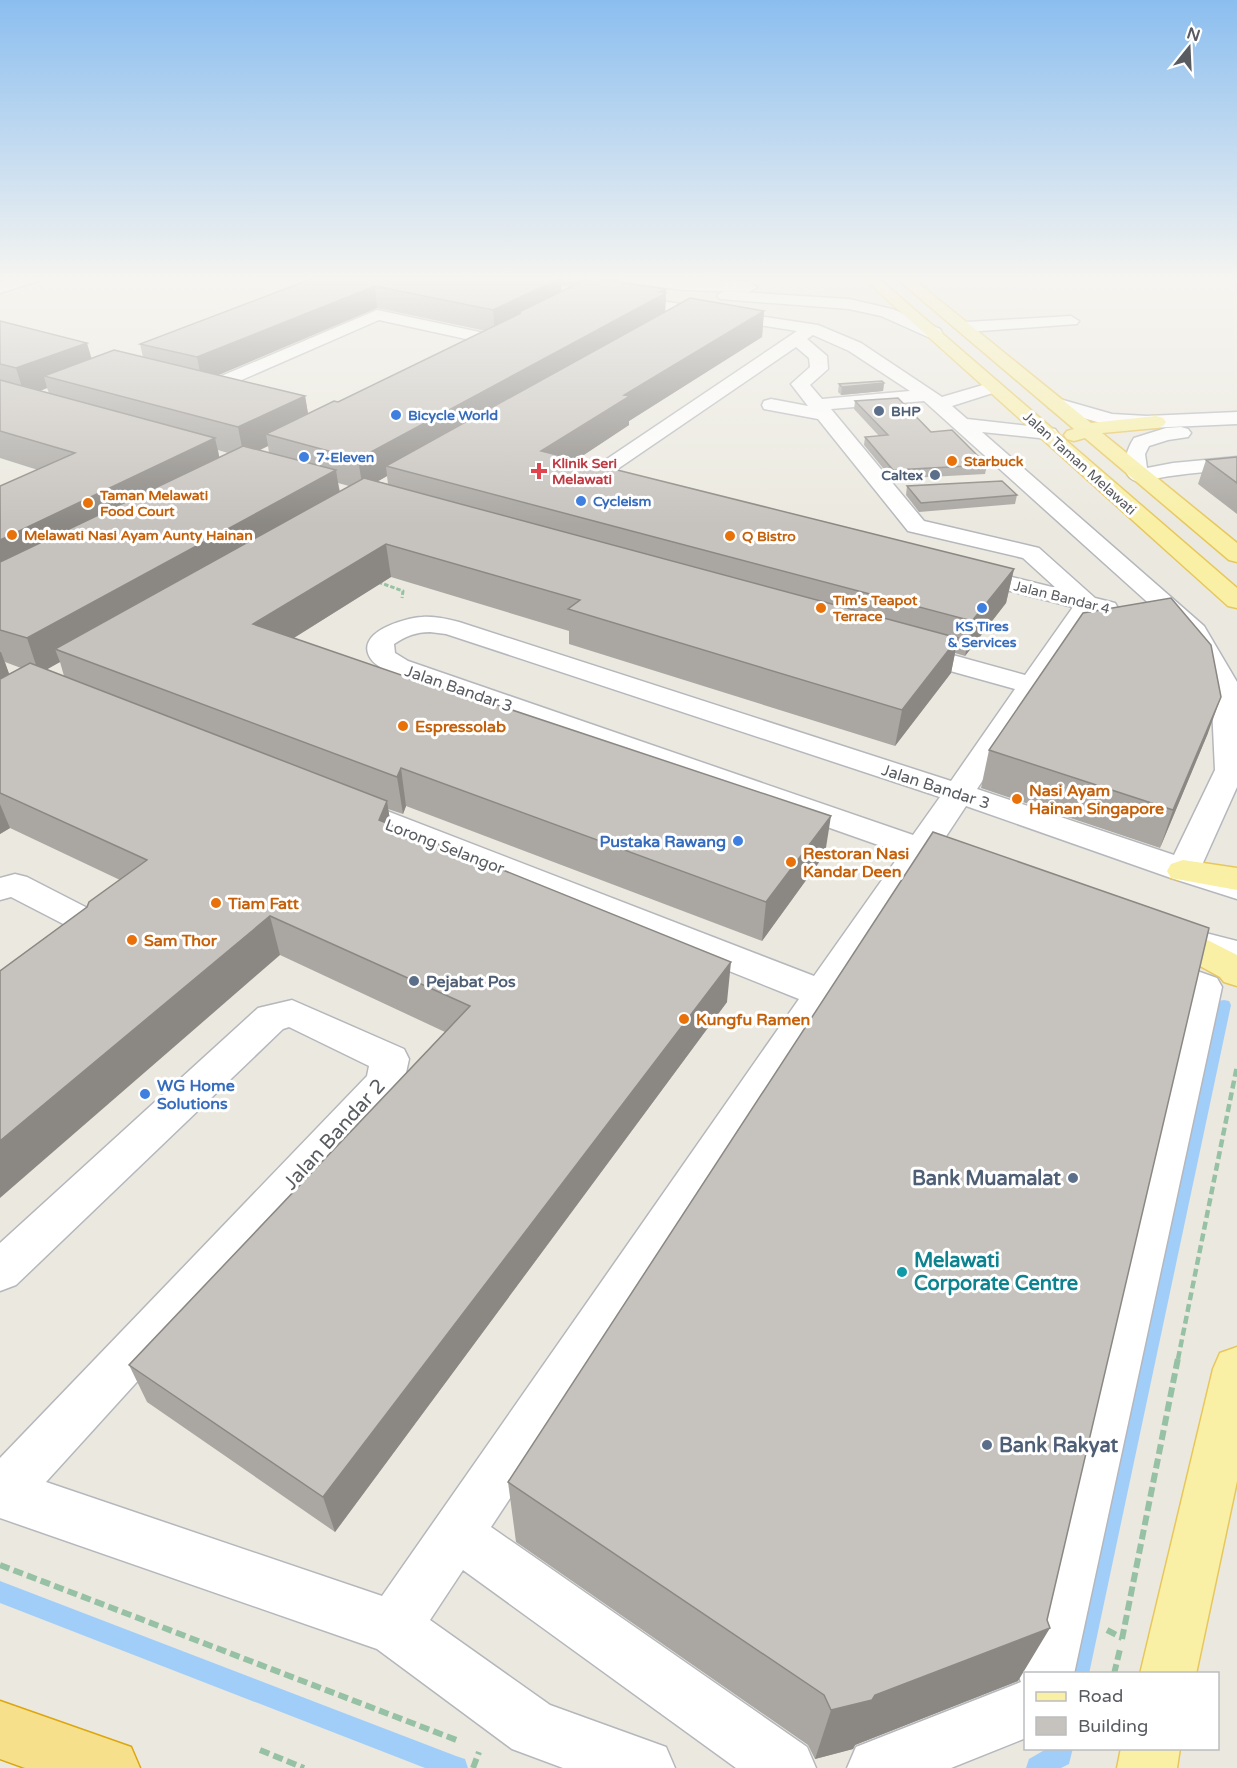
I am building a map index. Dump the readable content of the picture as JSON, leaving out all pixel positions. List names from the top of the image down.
{
  "streets": {
    "main road": ["Jalan Taman Melawati"],
    "street": [
      "Jalan Bandar 4",
      "Jalan Bandar 3",
      "Lorong Selangor",
      "Jalan Bandar 2"
    ]
  },
  "places": {
    "other": [
      "BHP",
      "Bicycle World",
      "7-Eleven",
      "Starbuck",
      "Caltex",
      "Cycleism",
      "Taman Melawati Food Court",
      "Melawati Nasi Ayam Aunty Hainan",
      "Q Bistro",
      "Tim's Teapot Terrace",
      "KS Tires & Services",
      "Espressolab",
      "Nasi Ayam Hainan Singapore",
      "Pustaka Rawang",
      "Restoran Nasi Kandar Deen",
      "Tiam Fatt",
      "Sam Thor",
      "Pejabat Pos",
      "Kungfu Ramen",
      "WG Home Solutions",
      "Bank Muamalat",
      "Melawati Corporate Centre",
      "Bank Rakyat"
    ],
    "health": ["Klinik Seri Melawati"]
  },
  "legend": ["Road", "Building"],
  "north": "top"
}
